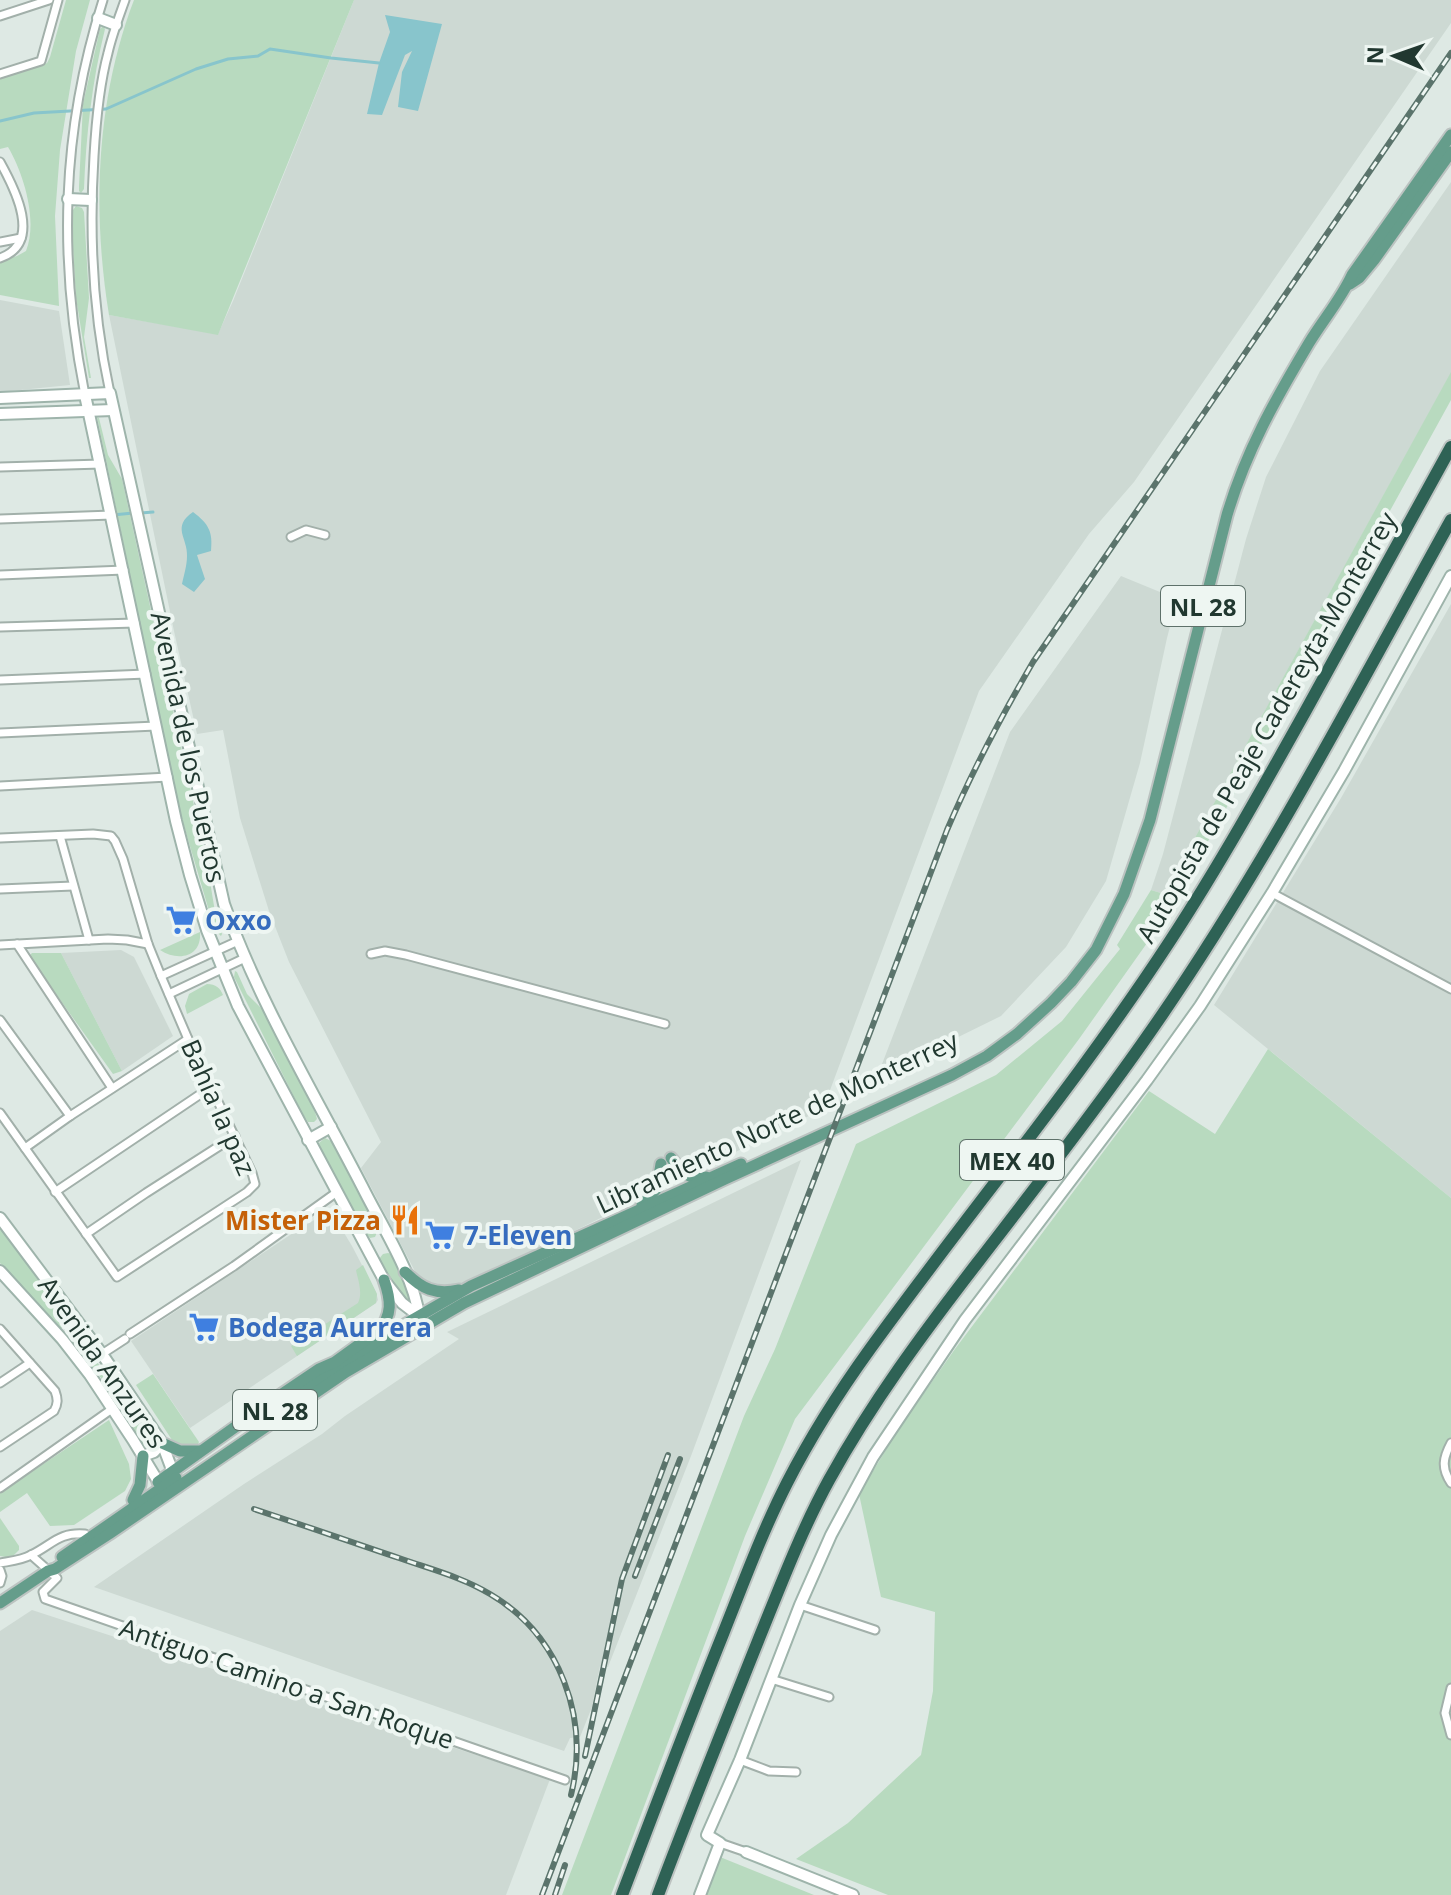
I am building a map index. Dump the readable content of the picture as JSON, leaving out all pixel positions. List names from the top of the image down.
{
  "streets": {
    "highway": ["Autopista de Peaje Cadereyta-Monterrey", "MEX 40"],
    "main road": ["NL 28", "Libramiento Norte de Monterrey"],
    "street": [
      "Avenida de los Puertos",
      "Bahía la paz",
      "Avenida Anzures",
      "Antiguo Camino a San Roque"
    ]
  },
  "crossings": [
    ["Avenida de los Puertos", "Libramiento Norte de Monterrey"],
    ["Libramiento Norte de Monterrey", "Avenida Anzures"],
    ["Libramiento Norte de Monterrey", "Antiguo Camino a San Roque"]
  ],
  "places": {
    "supermarket": ["Oxxo", "7-Eleven", "Bodega Aurrera"],
    "restaurant": ["Mister Pizza"]
  },
  "north": "left"
}
